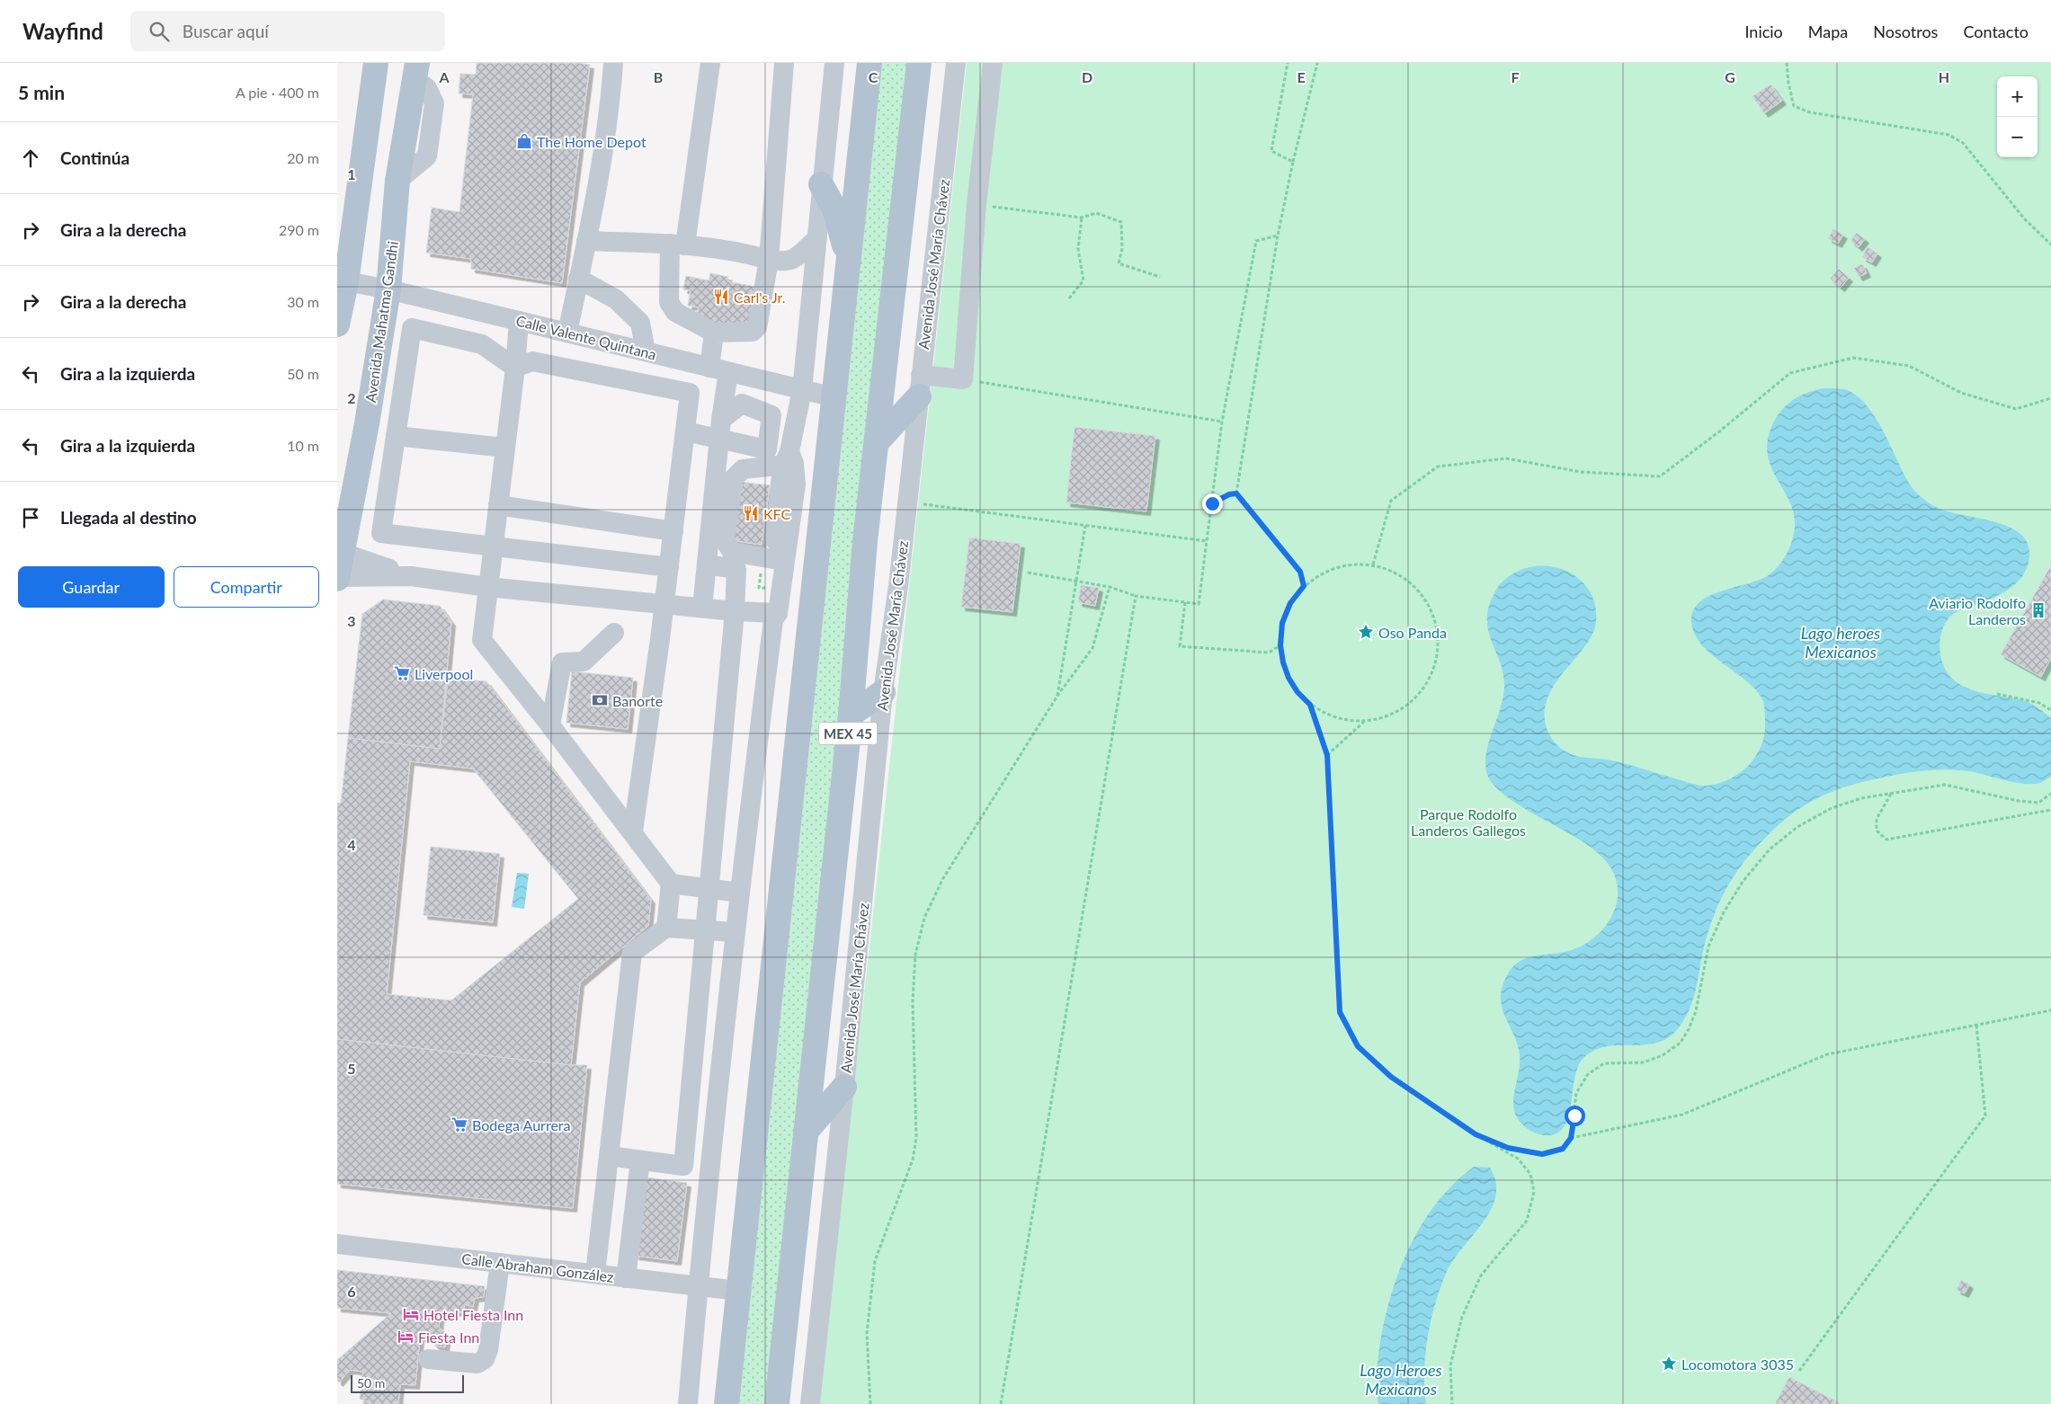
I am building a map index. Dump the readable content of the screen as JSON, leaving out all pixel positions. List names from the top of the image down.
{
  "streets": {
    "main road": ["Avenida Mahatma Gandhi", "MEX 45"],
    "street": ["Avenida José María Chávez", "Calle Valente Quintana", "Calle Abraham González"]
  },
  "crossings": [
    ["Avenida Mahatma Gandhi", "Calle Valente Quintana"],
    ["Calle Valente Quintana", "MEX 45"],
    ["MEX 45", "Calle Abraham González"]
  ],
  "water": ["Lago heroes Mexicanos", "Lago Heroes Mexicanos"],
  "parks": ["Parque Rodolfo Landeros Gallegos"],
  "places": {
    "shop": ["The Home Depot"],
    "restaurant": ["Carl's Jr.", "KFC"],
    "building": ["Aviario Rodolfo Landeros"],
    "place": ["Oso Panda", "Locomotora 3035"],
    "supermarket": ["Liverpool", "Bodega Aurrera"],
    "bank": ["Banorte"],
    "hotel": ["Hotel Fiesta Inn", "Fiesta Inn"]
  },
  "scale_bar": "50 m",
  "page": {
    "header": "Wayfind",
    "search": "Buscar aquí",
    "nav": [
      "Inicio",
      "Mapa",
      "Nosotros",
      "Contacto"
    ],
    "heading": ["5 min", "A pie · 400 m"],
    "map_buttons": ["+", "−"],
    "list": [
      ["Continúa", "20 m"],
      ["Gira a la derecha", "290 m"],
      ["Gira a la derecha", "30 m"],
      ["Gira a la izquierda", "50 m"],
      ["Gira a la izquierda", "10 m"],
      "Llegada al destino"
    ],
    "buttons": ["Guardar", "Compartir"],
    "scale": "50 m"
  },
  "grid": {
    "columns": [
      "A",
      "B",
      "C",
      "D",
      "E",
      "F",
      "G",
      "H"
    ],
    "rows": [
      "1",
      "2",
      "3",
      "4",
      "5",
      "6"
    ]
  }
}
